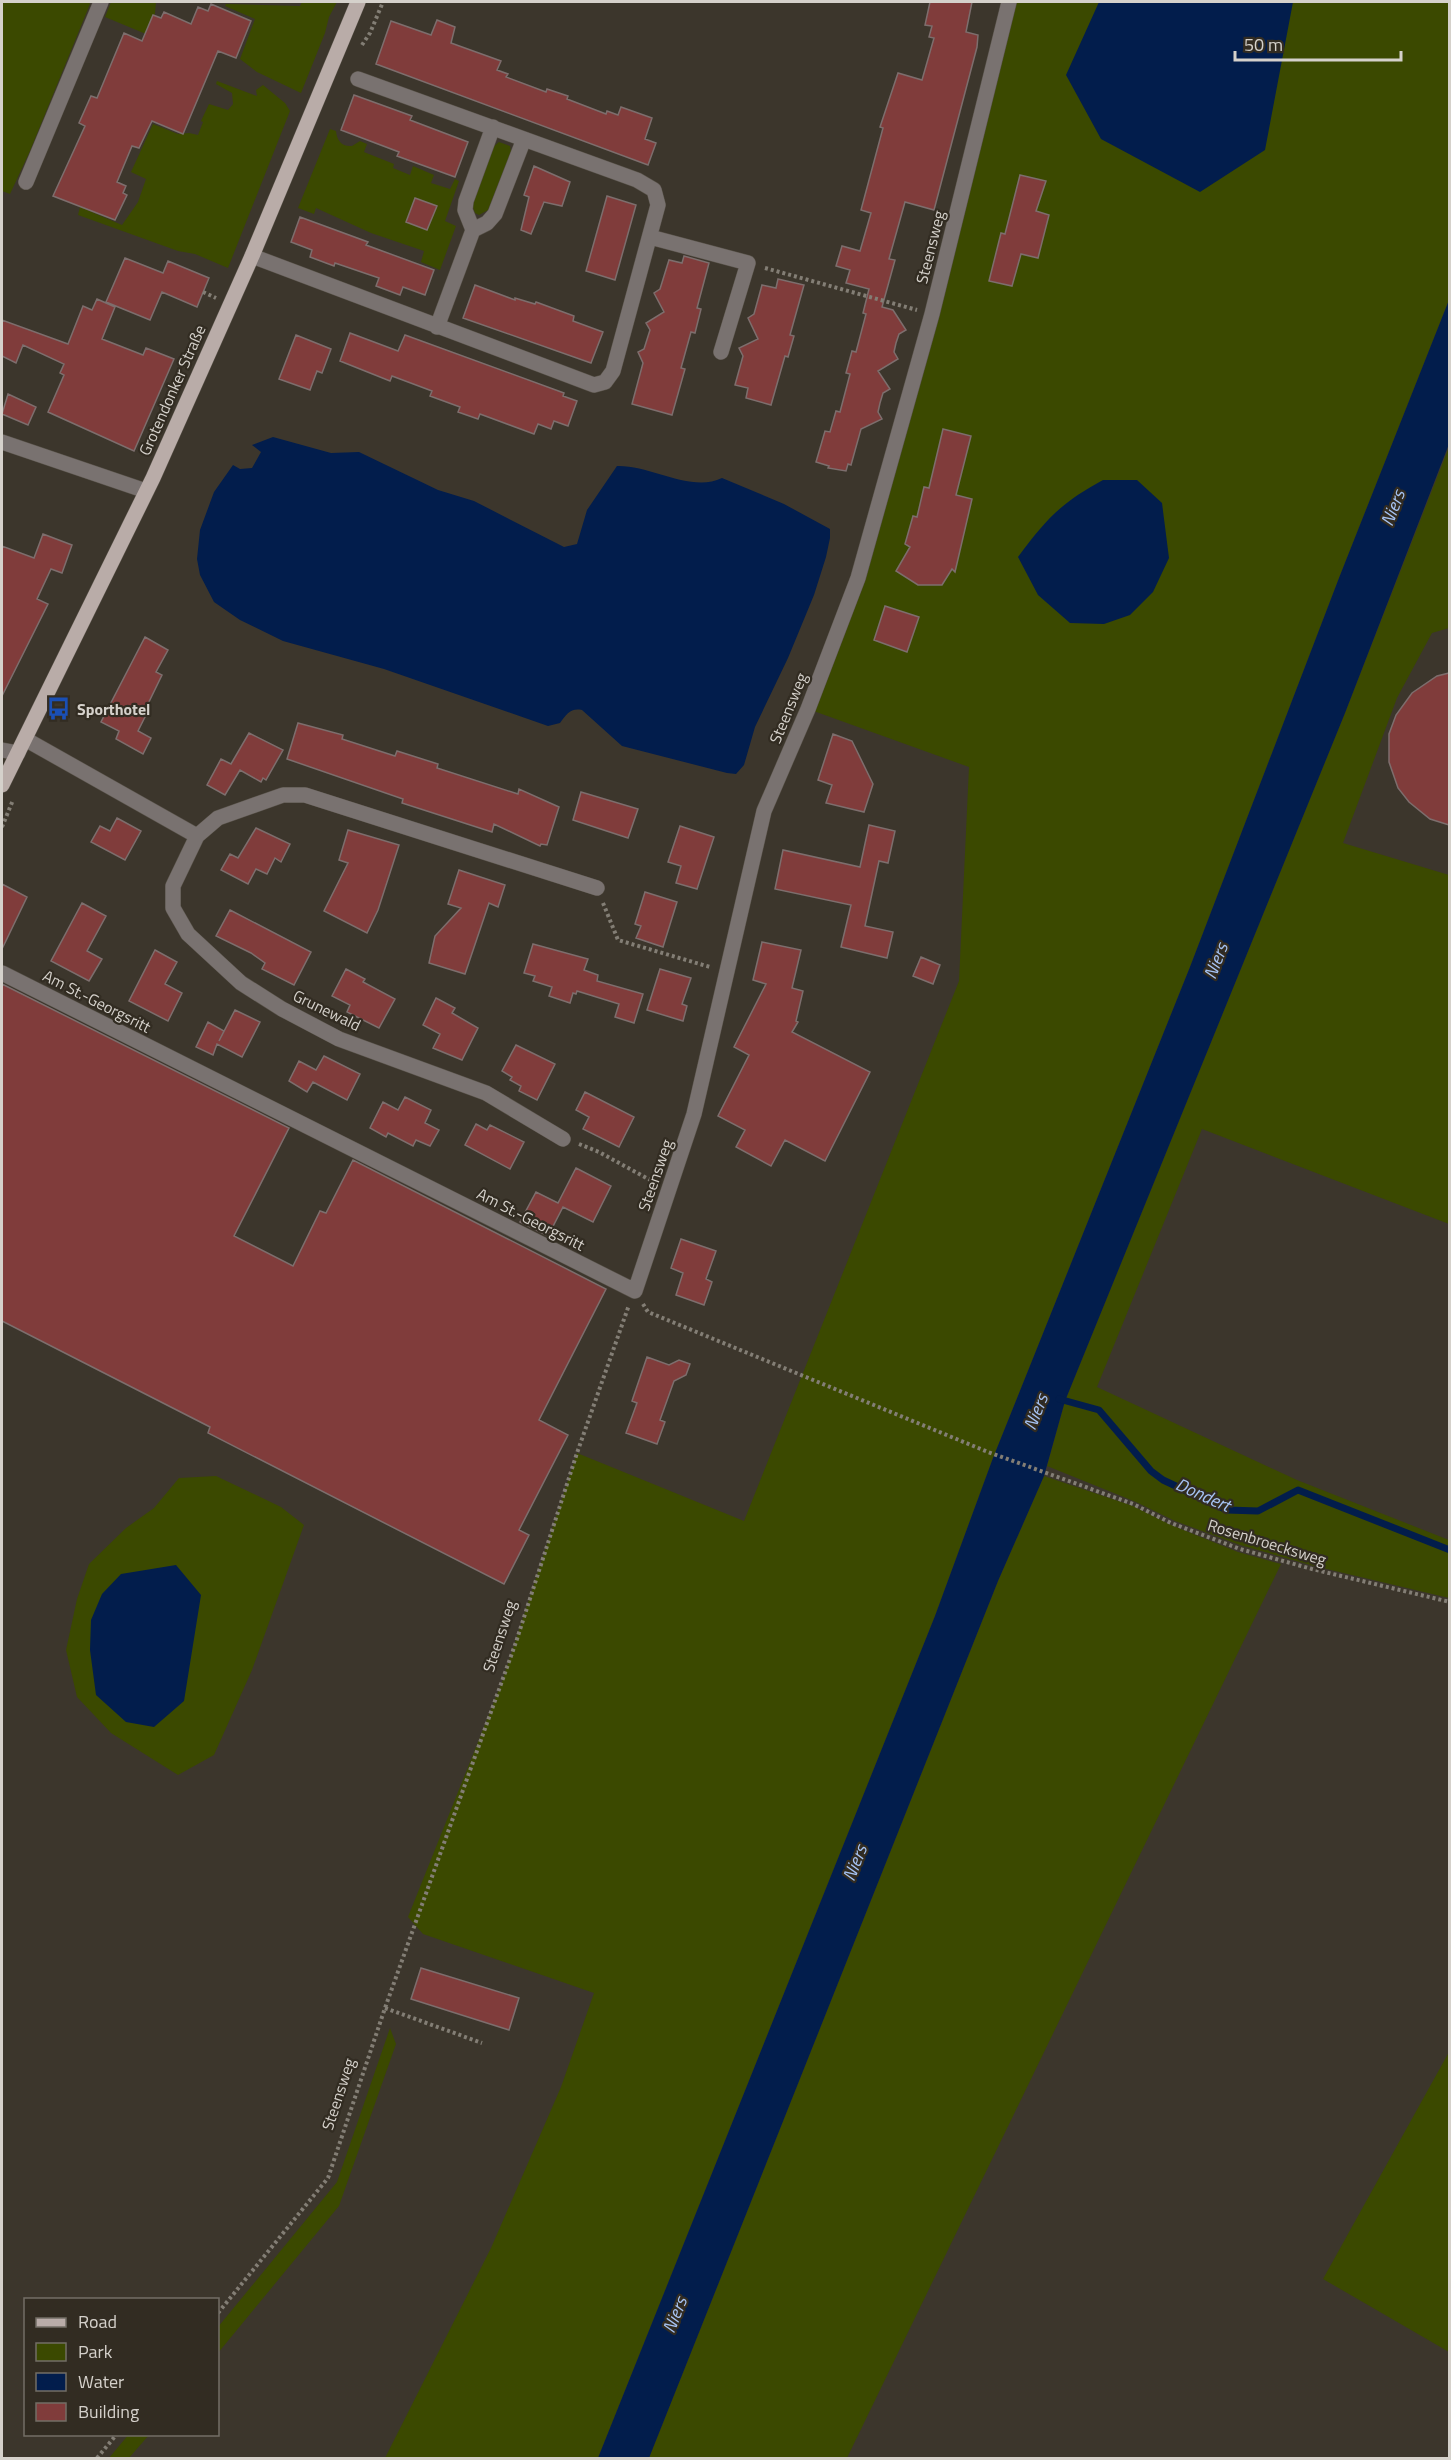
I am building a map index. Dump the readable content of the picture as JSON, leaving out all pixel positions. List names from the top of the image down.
{
  "streets": {
    "main road": ["Grotendonker Straße"],
    "street": ["Steensweg", "Am St.-Georgsritt", "Grunewald"],
    "path": ["Rosenbroecksweg"]
  },
  "crossings": [
    ["Steensweg", "Am St.-Georgsritt"],
    ["Steensweg", "Rosenbroecksweg"],
    ["Am St.-Georgsritt", "Rosenbroecksweg"]
  ],
  "water": ["Niers", "Dondert"],
  "places": {
    "bus stop": ["Sporthotel"]
  },
  "legend": [
    "Road",
    "Park",
    "Water",
    "Building"
  ],
  "scale_bar": "50 m"
}
